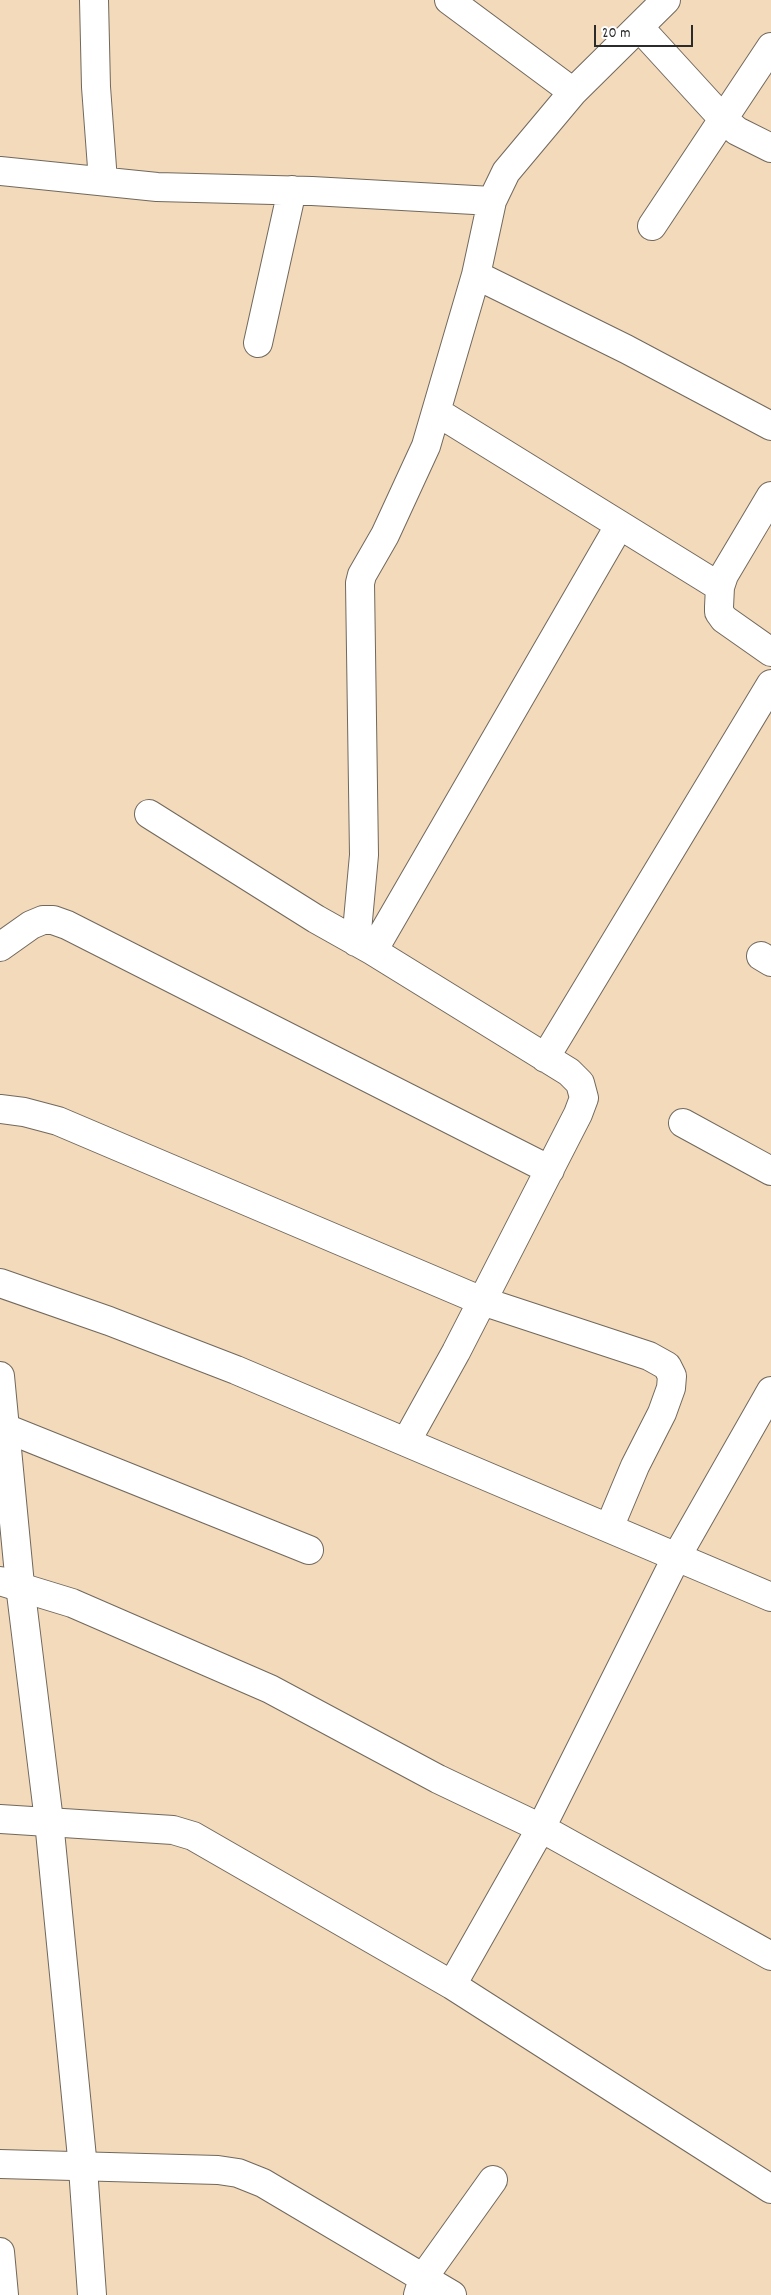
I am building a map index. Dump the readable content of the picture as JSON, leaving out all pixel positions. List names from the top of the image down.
{
  "scale_bar": "20 m"
}
